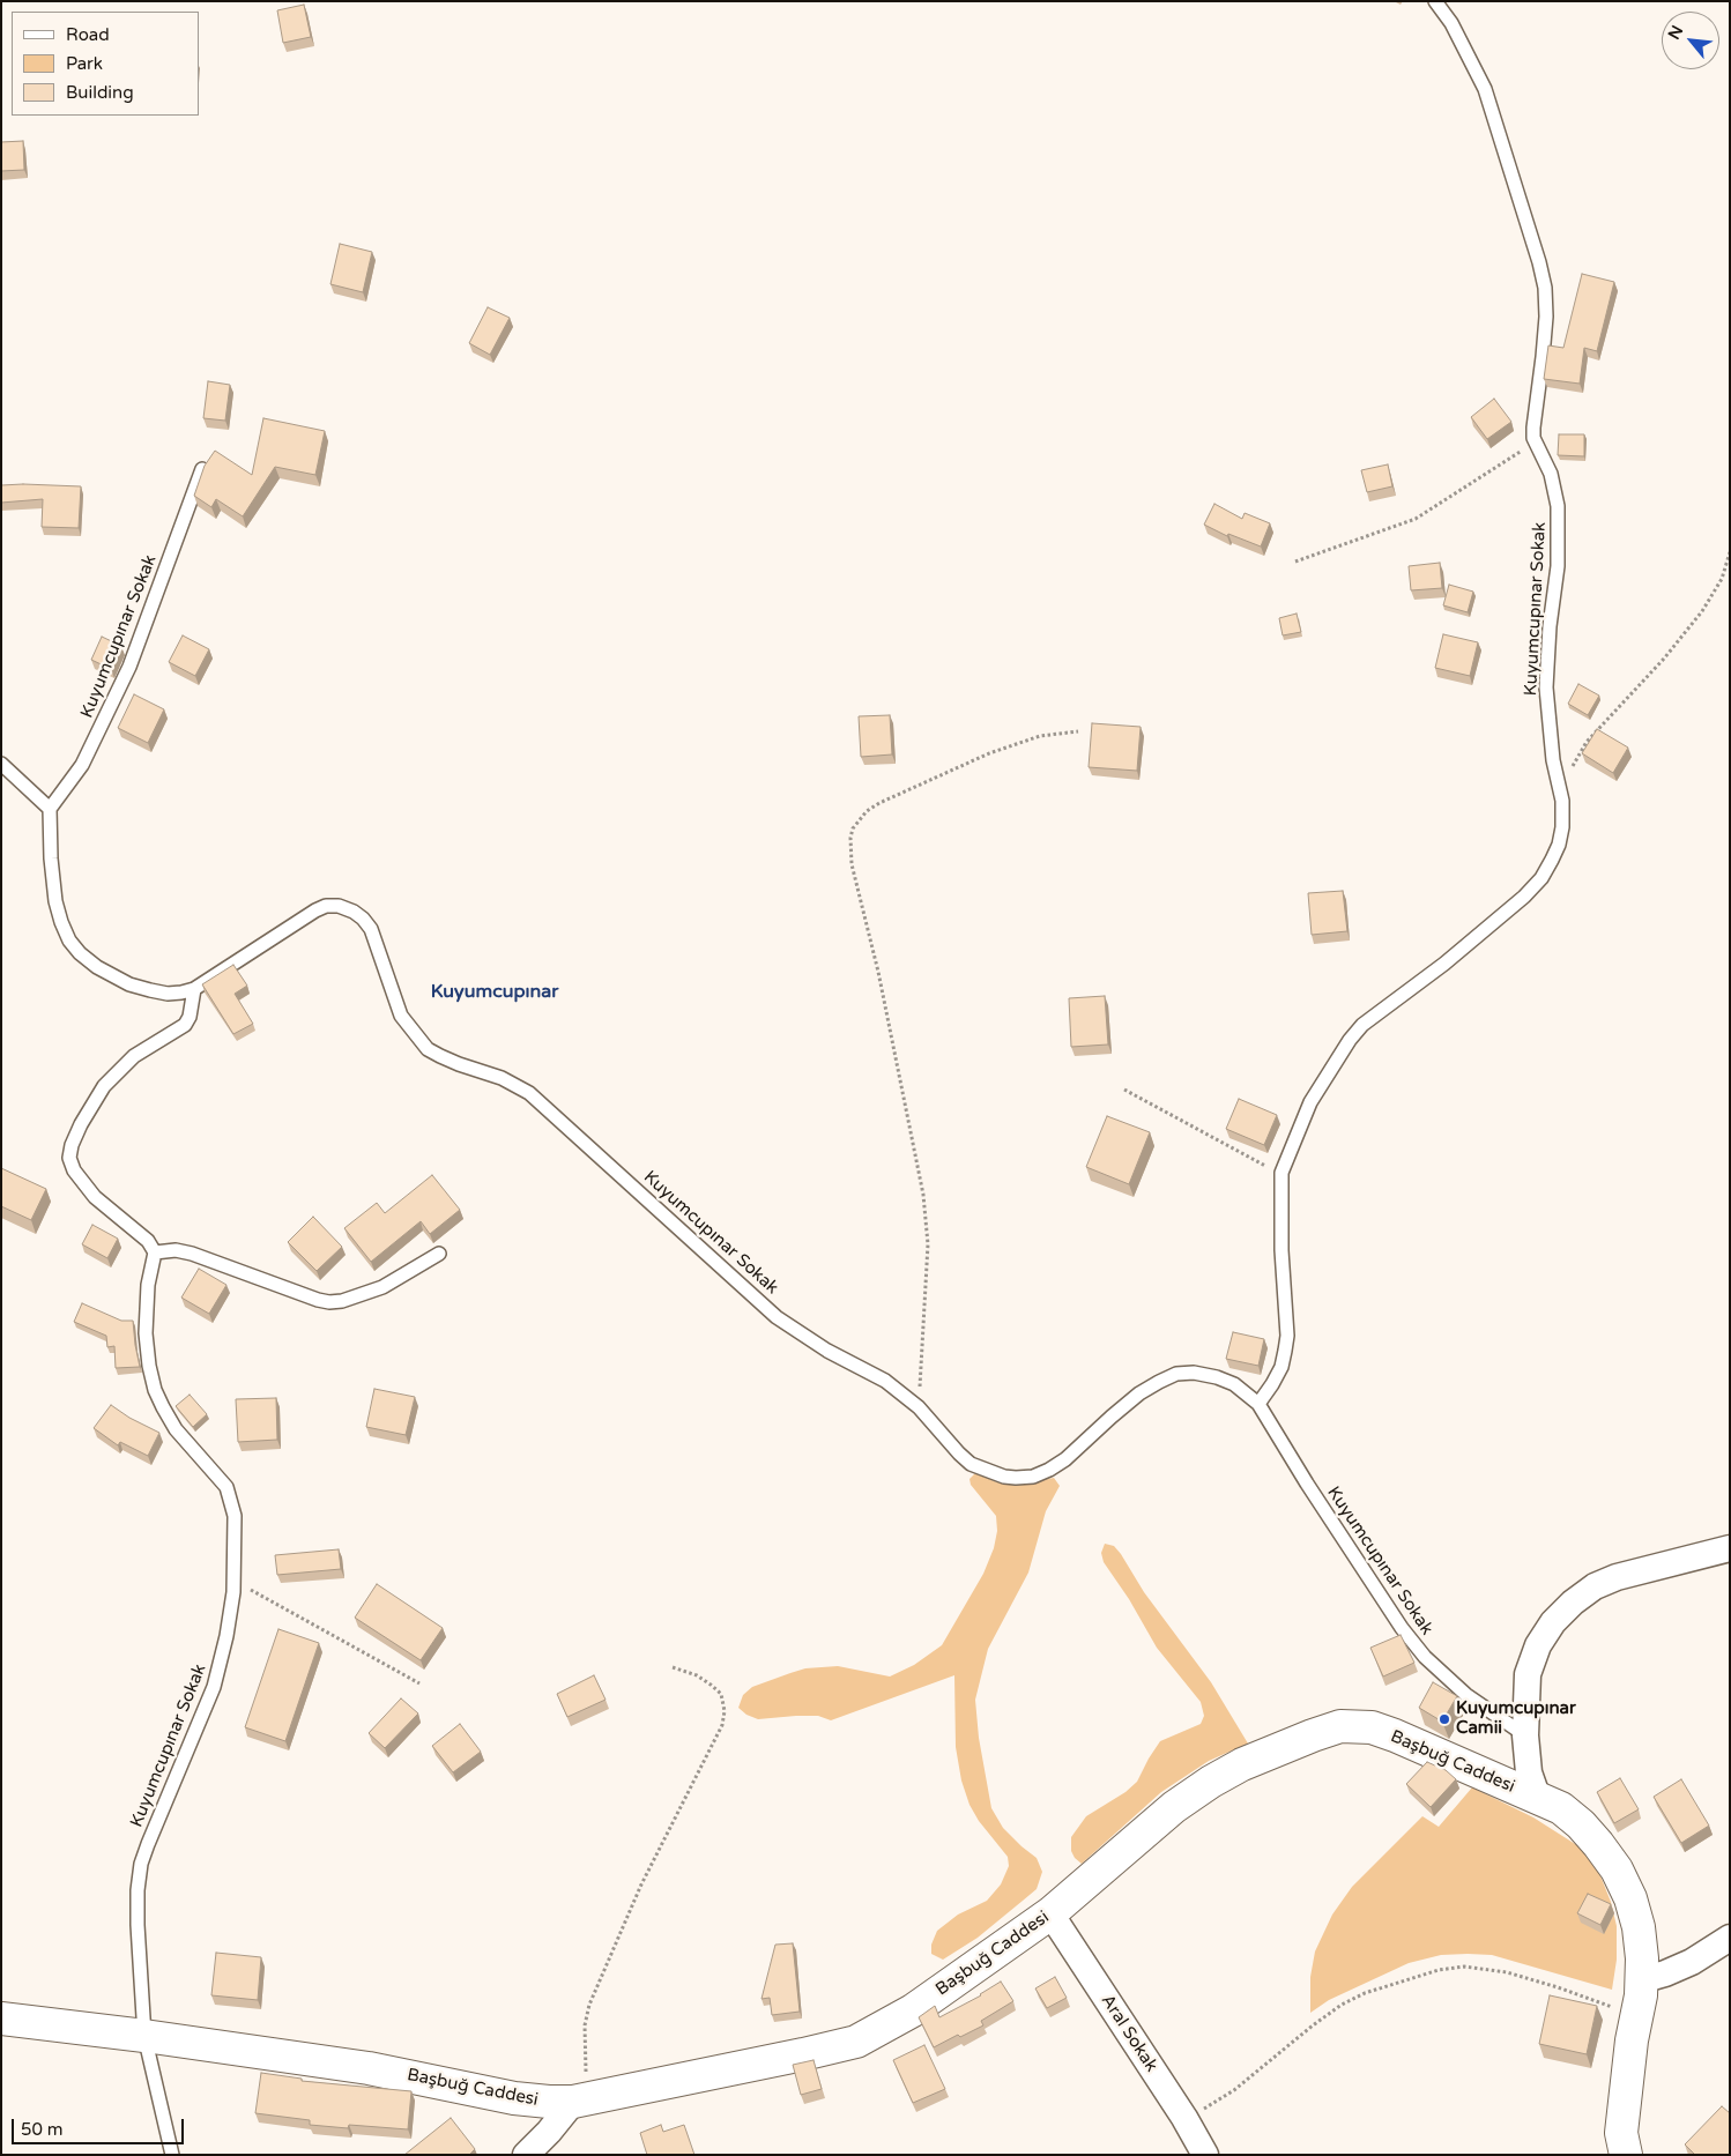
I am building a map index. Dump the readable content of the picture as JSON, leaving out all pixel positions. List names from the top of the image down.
{
  "streets": {
    "street": ["Başbuğ Caddesi", "Aral Sokak"],
    "lane": ["Kuyumcupınar Sokak"]
  },
  "crossings": [
    ["Kuyumcupınar Sokak", "Başbuğ Caddesi"],
    ["Başbuğ Caddesi", "Aral Sokak"]
  ],
  "districts": ["Kuyumcupınar"],
  "places": ["Kuyumcupınar Camii"],
  "legend": ["Road", "Park", "Building"],
  "scale_bar": "50 m",
  "north": "top left"
}
